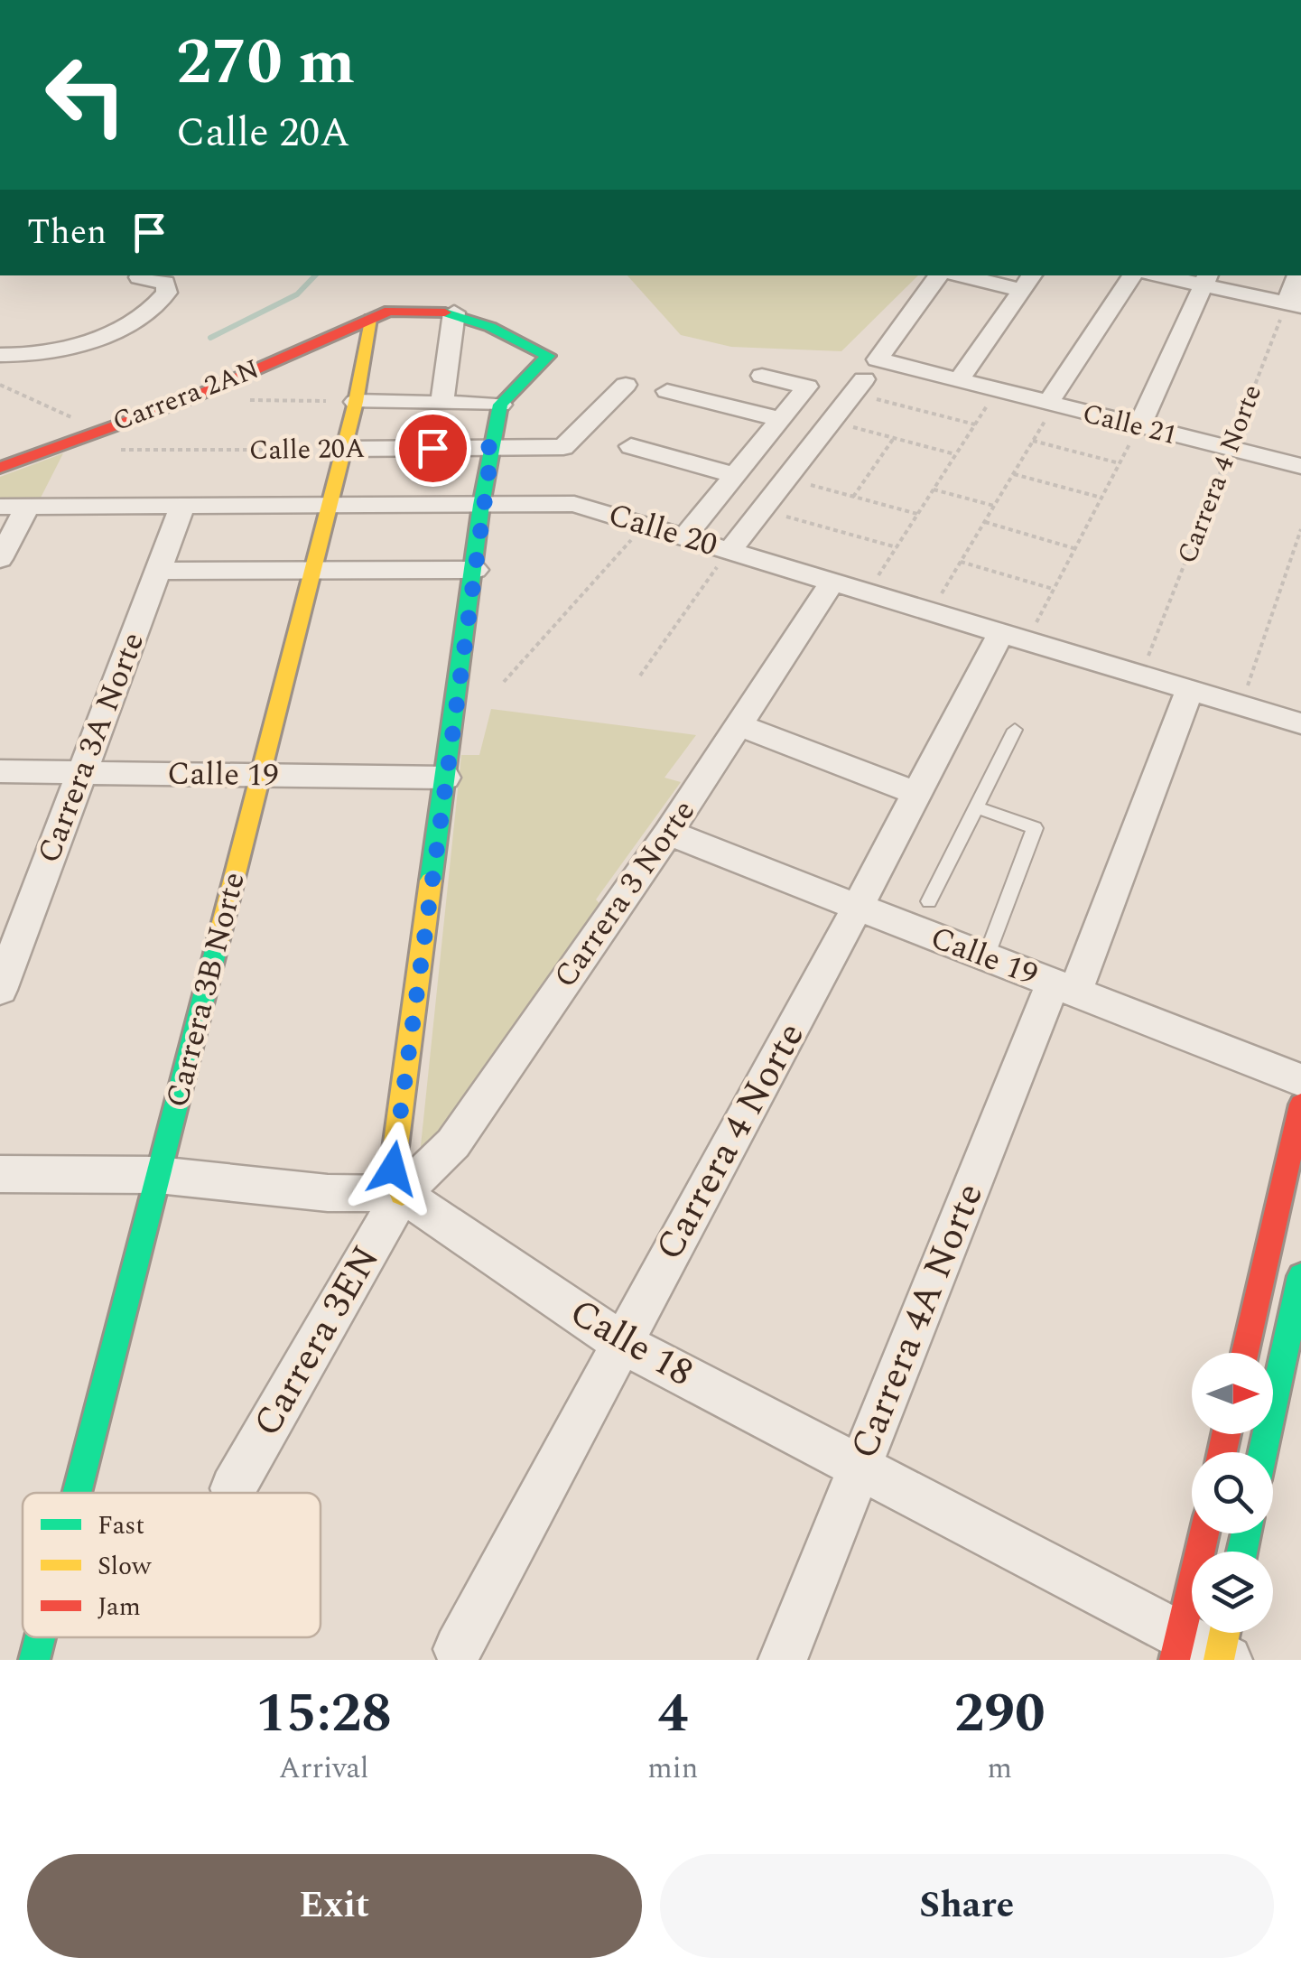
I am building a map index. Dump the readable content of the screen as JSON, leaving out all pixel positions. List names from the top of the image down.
{
  "streets": {
    "street": [
      "Carrera 2AN",
      "Calle 21",
      "Calle 20A",
      "Carrera 4 Norte",
      "Calle 20",
      "Carrera 3A Norte",
      "Calle 19",
      "Carrera 3 Norte",
      "Carrera 3B Norte",
      "Carrera 4A Norte",
      "Carrera 3EN",
      "Calle 18"
    ]
  },
  "crossings": [
    ["Carrera 2AN", "Carrera 3B Norte"],
    ["Calle 21", "Carrera 4 Norte"],
    ["Calle 20A", "Carrera 3B Norte"],
    ["Carrera 4 Norte", "Calle 20"],
    ["Carrera 4 Norte", "Calle 19"],
    ["Carrera 4 Norte", "Calle 18"],
    ["Calle 20", "Carrera 3A Norte"],
    ["Calle 20", "Carrera 3 Norte"],
    ["Calle 20", "Carrera 3B Norte"],
    ["Calle 20", "Carrera 4A Norte"],
    ["Carrera 3A Norte", "Calle 19"],
    ["Calle 19", "Carrera 3 Norte"],
    ["Calle 19", "Carrera 3B Norte"],
    ["Calle 19", "Carrera 4A Norte"],
    ["Carrera 3 Norte", "Carrera 3EN"],
    ["Carrera 3 Norte", "Calle 18"],
    ["Carrera 4A Norte", "Calle 18"],
    ["Carrera 3EN", "Calle 18"]
  ],
  "legend": ["Fast", "Slow", "Jam"],
  "north": "right",
  "page": {
    "turn": ["270 m", "Calle 20A"],
    "then": "Then",
    "eta": [
      "15:28",
      "Arrival",
      "4",
      "min",
      "290",
      "m"
    ],
    "buttons": ["Exit", "Share"]
  }
}
